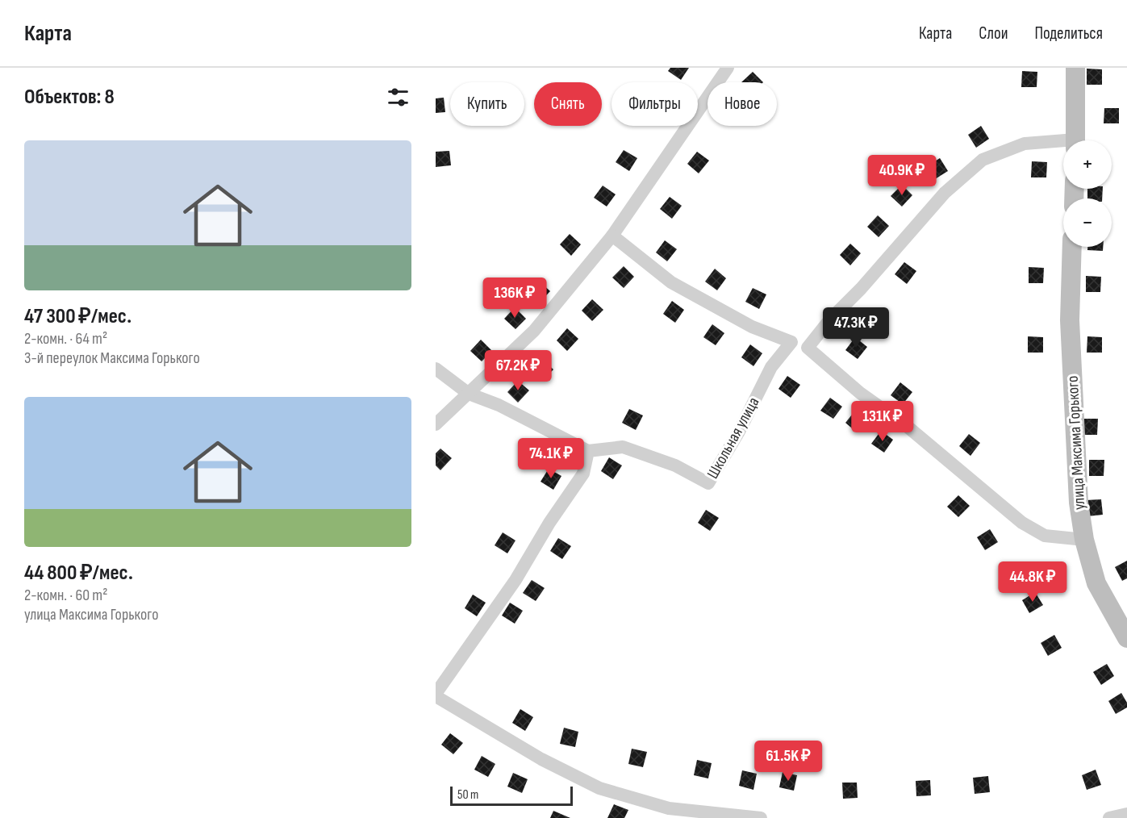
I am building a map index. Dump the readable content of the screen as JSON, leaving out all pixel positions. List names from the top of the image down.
{
  "streets": {
    "street": ["Школьная улица", "улица Максима Горького"]
  },
  "scale_bar": "50 m",
  "page": {
    "header": "Карта",
    "nav": ["Карта", "Слои", "Поделиться"],
    "heading": "Объектов: 8",
    "chip": [
      "Купить",
      "Снять",
      "Фильтры",
      "Новое"
    ],
    "list": [
      {
        "name": "47 300 ₽/мес.",
        "note": "2-комн. · 64 m² · 3-й переулок Максима Горького"
      },
      {
        "name": "44 800 ₽/мес.",
        "note": "2-комн. · 60 m² · улица Максима Горького"
      }
    ],
    "map_buttons": ["+", "−"],
    "price": [
      "40.9K ₽",
      "136K ₽",
      "47.3K ₽",
      "67.2K ₽",
      "131K ₽",
      "74.1K ₽",
      "44.8K ₽",
      "61.5K ₽"
    ],
    "scale": "50 m"
  }
}
